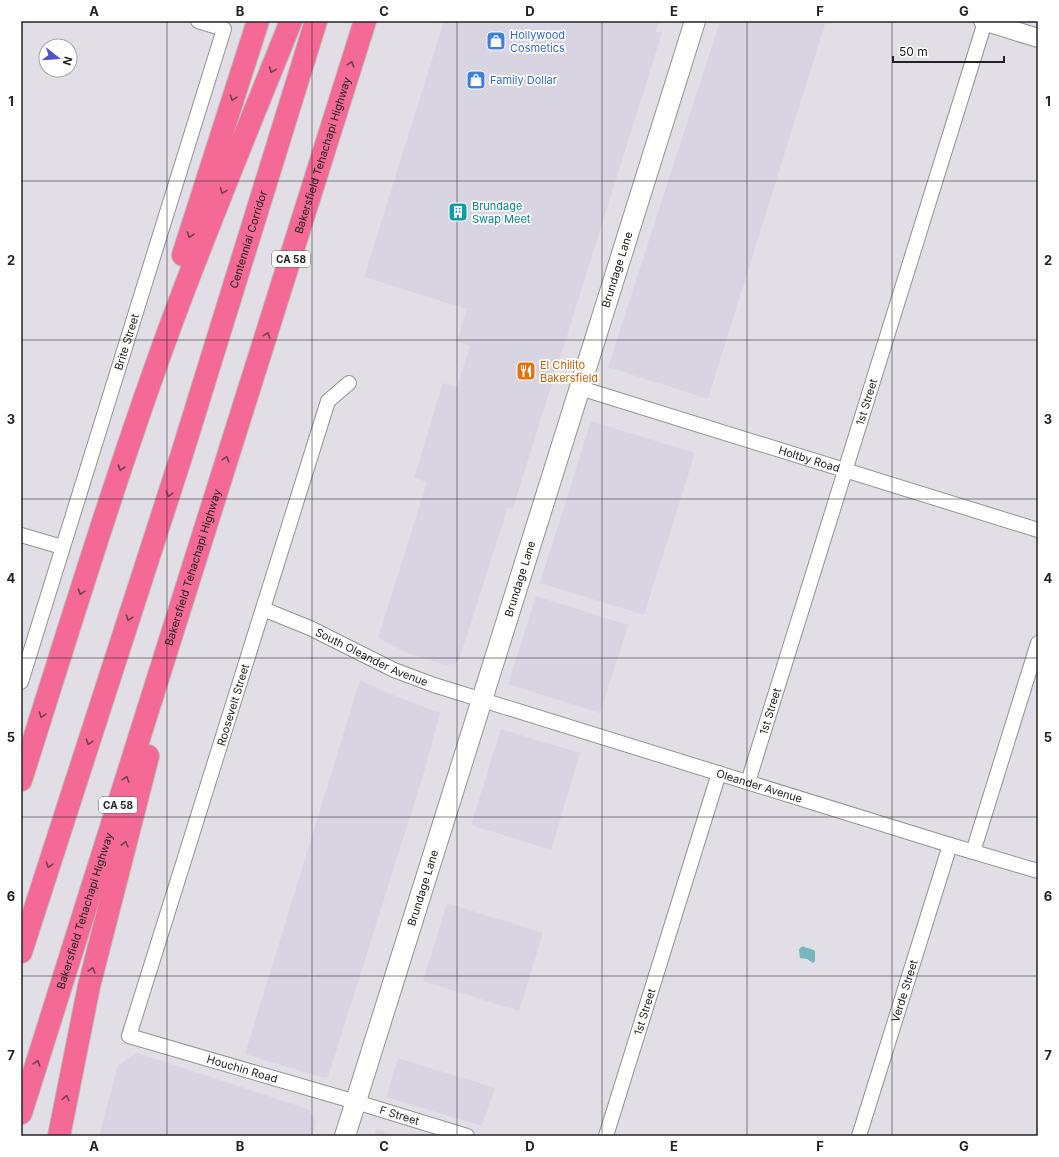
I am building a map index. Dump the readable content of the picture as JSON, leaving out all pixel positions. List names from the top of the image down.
{
  "streets": {
    "highway": ["Bakersfield Tehachapi Highway", "Centennial Corridor", "CA 58"],
    "main road": ["Brundage Lane"],
    "street": [
      "Brite Street",
      "1st Street",
      "Holtby Road",
      "South Oleander Avenue",
      "Roosevelt Street",
      "Oleander Avenue",
      "Verde Street",
      "Houchin Road",
      "F Street"
    ]
  },
  "crossings": [
    ["Brundage Lane", "Holtby Road"],
    ["Brundage Lane", "South Oleander Avenue"],
    ["Brundage Lane", "Oleander Avenue"],
    ["Brundage Lane", "Houchin Road"],
    ["Brundage Lane", "F Street"],
    ["1st Street", "Holtby Road"],
    ["1st Street", "Oleander Avenue"],
    ["South Oleander Avenue", "Roosevelt Street"],
    ["South Oleander Avenue", "Oleander Avenue"],
    ["Roosevelt Street", "Houchin Road"],
    ["Oleander Avenue", "Verde Street"],
    ["Houchin Road", "F Street"]
  ],
  "places": {
    "shop": ["Hollywood Cosmetics", "Family Dollar"],
    "building": ["Brundage Swap Meet"],
    "restaurant": ["El Chilito Bakersfield"]
  },
  "scale_bar": "50 m",
  "north": "right",
  "grid": {
    "columns": [
      "A",
      "B",
      "C",
      "D",
      "E",
      "F",
      "G"
    ],
    "rows": [
      "1",
      "2",
      "3",
      "4",
      "5",
      "6",
      "7"
    ]
  }
}
